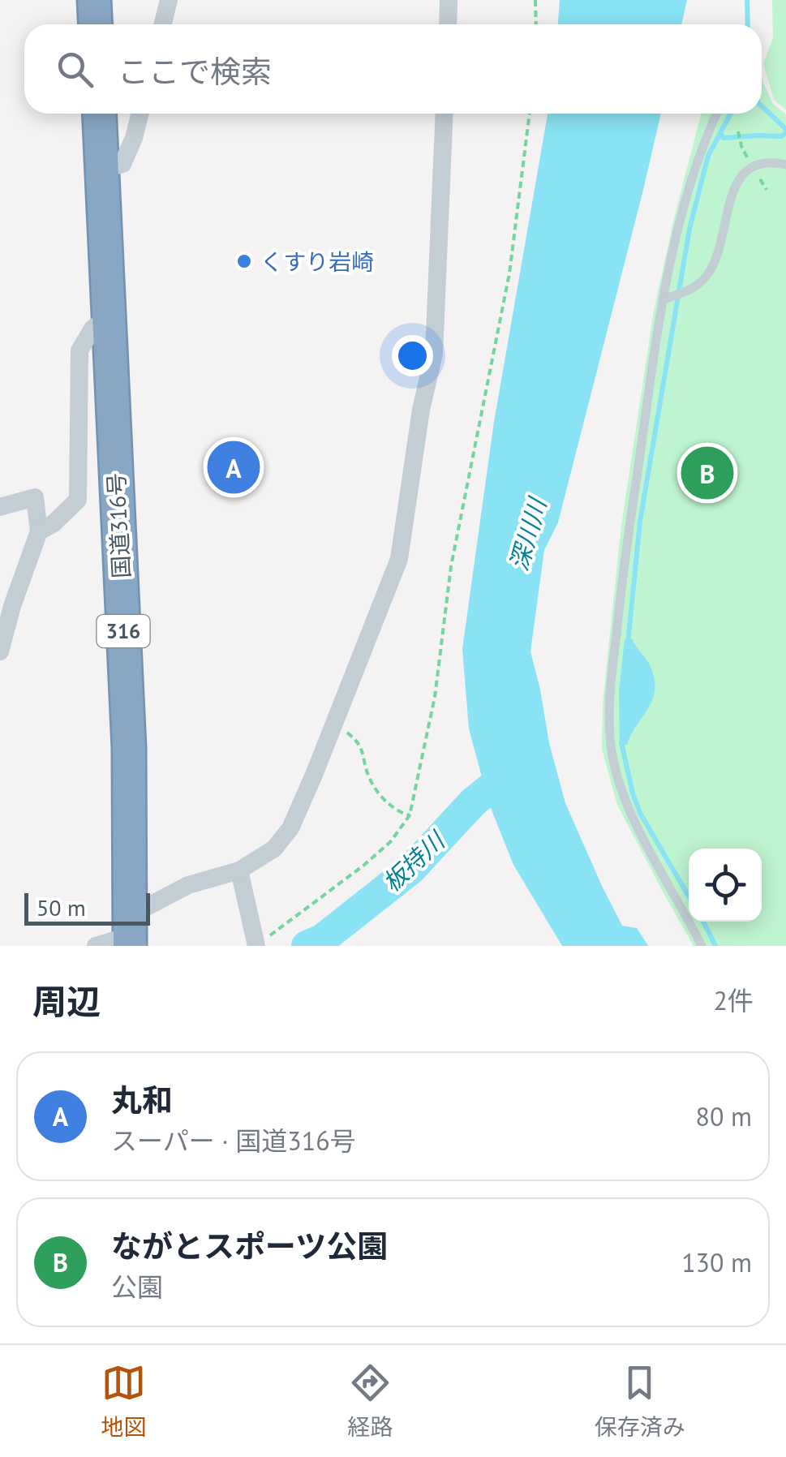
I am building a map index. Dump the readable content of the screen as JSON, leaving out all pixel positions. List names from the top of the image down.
{
  "streets": {
    "highway": ["国道316号", "316"]
  },
  "water": ["深川川", "板持川"],
  "places": ["くすり岩崎"],
  "scale_bar": "50 m",
  "page": {
    "search": "ここで検索",
    "pins": ["A", "B"],
    "scale": "50 m",
    "heading": ["周辺", "2件"],
    "list": [
      {
        "mark": "A",
        "name": "丸和",
        "note": "スーパー · 国道316号",
        "value": "80 m"
      },
      {
        "mark": "B",
        "name": "ながとスポーツ公園",
        "note": "公園",
        "value": "130 m"
      }
    ],
    "nav": ["地図", "経路", "保存済み"]
  }
}
